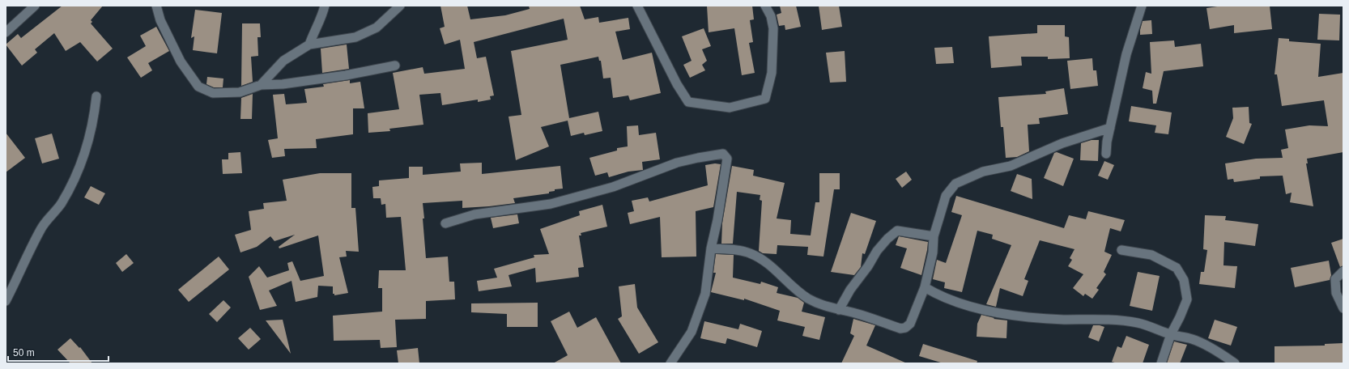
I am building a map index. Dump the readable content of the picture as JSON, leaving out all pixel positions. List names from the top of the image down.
{
  "scale_bar": "50 m"
}
